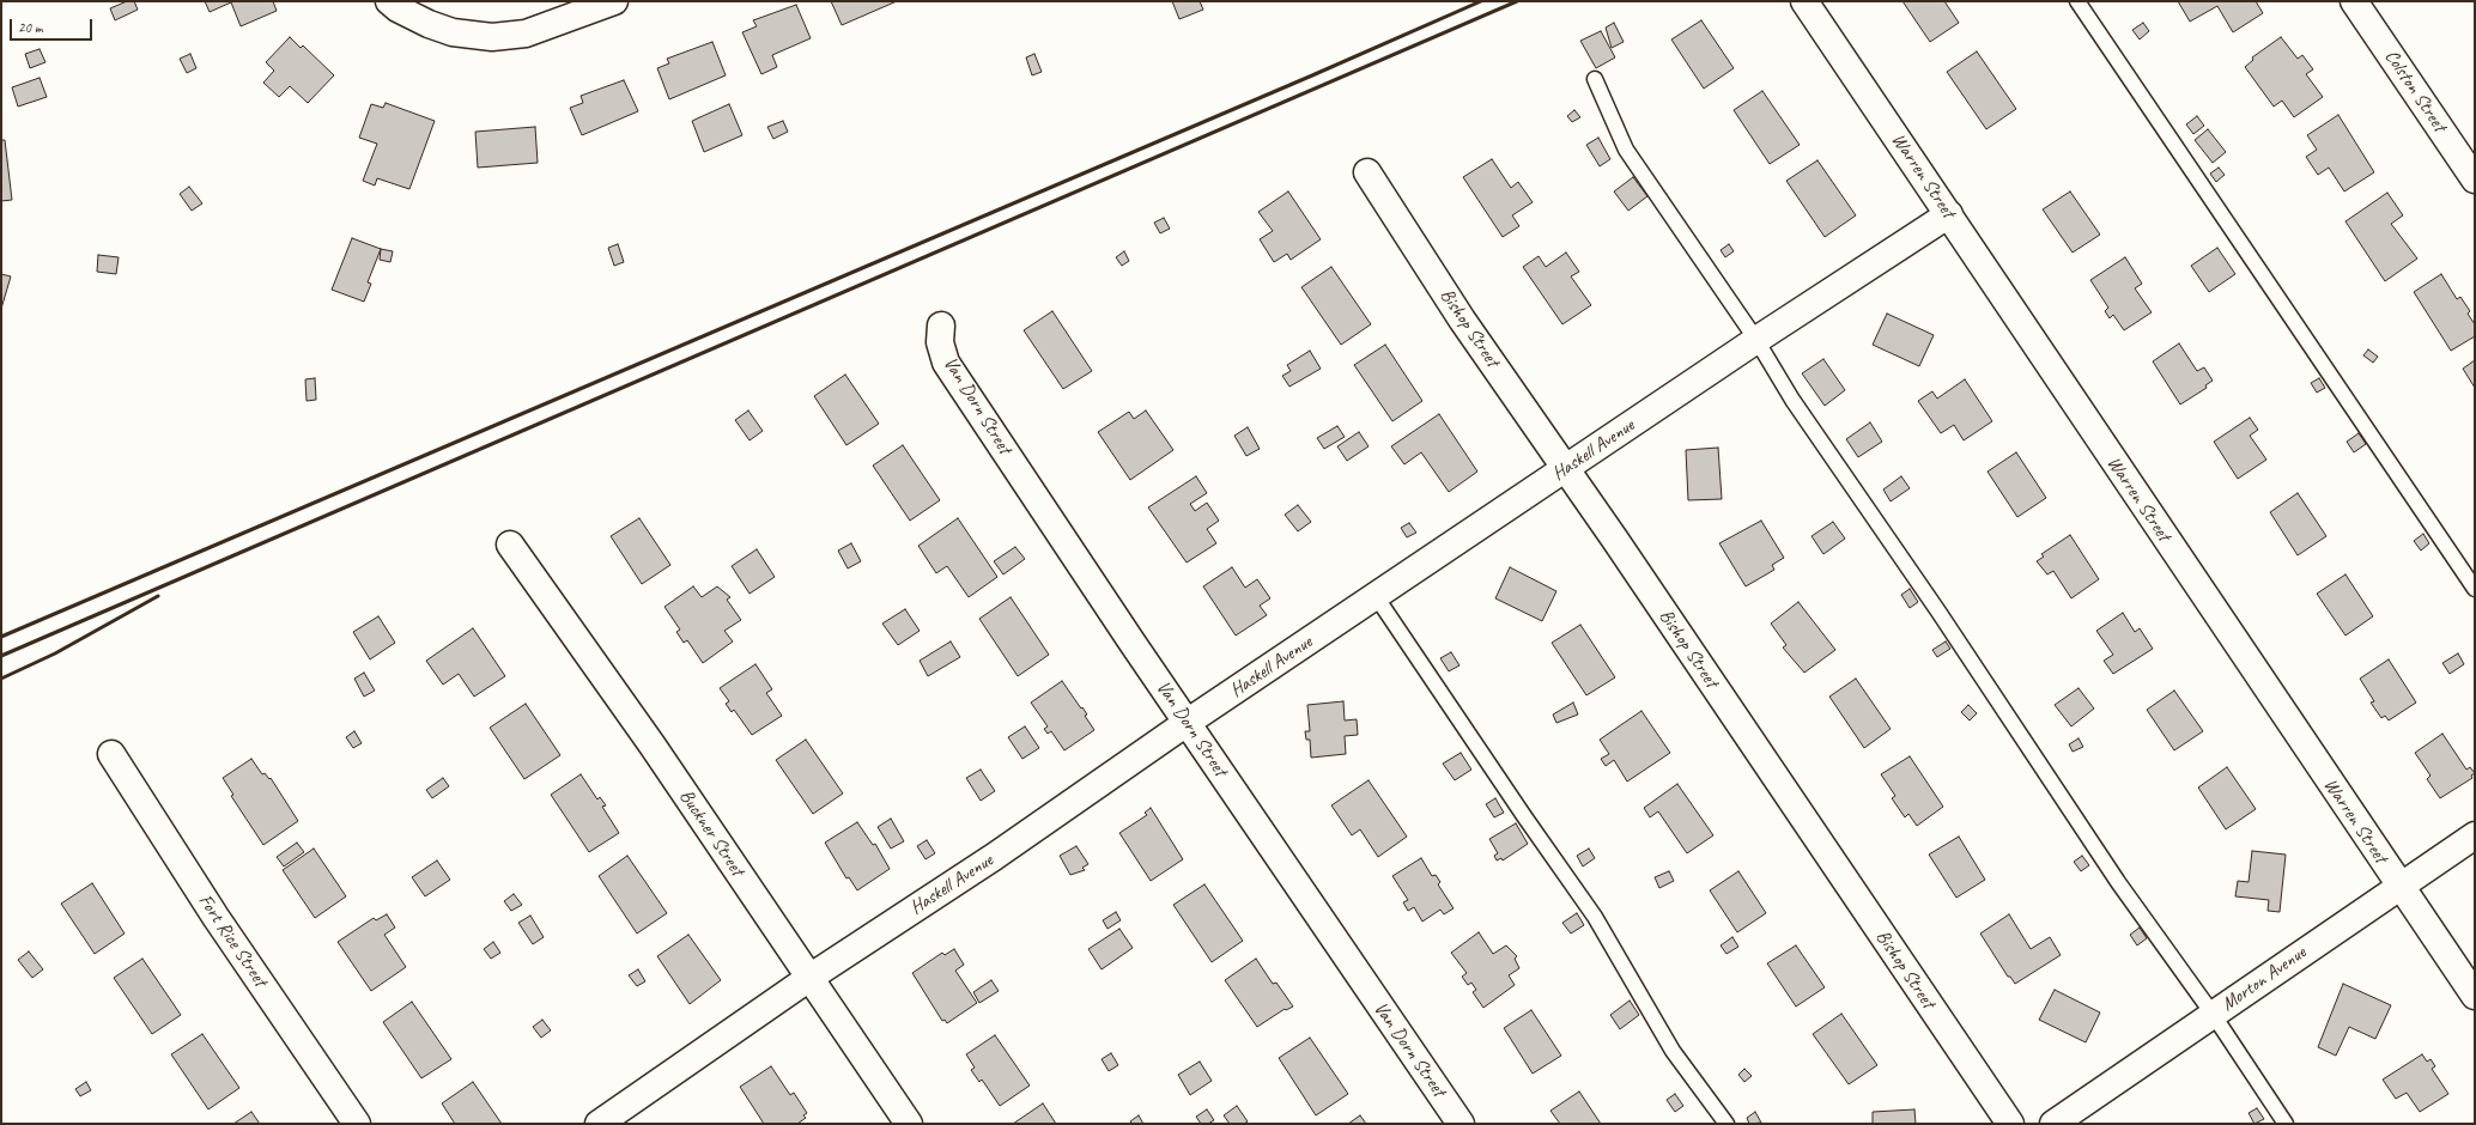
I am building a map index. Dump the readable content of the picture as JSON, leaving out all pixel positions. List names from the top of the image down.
{
  "streets": {
    "street": [
      "Colston Street",
      "Warren Street",
      "Bishop Street",
      "Van Dorn Street",
      "Haskell Avenue",
      "Buckner Street",
      "Fort Rice Street",
      "Morton Avenue"
    ]
  },
  "crossings": [
    ["Warren Street", "Haskell Avenue"],
    ["Warren Street", "Morton Avenue"],
    ["Bishop Street", "Haskell Avenue"],
    ["Van Dorn Street", "Haskell Avenue"],
    ["Haskell Avenue", "Buckner Street"]
  ],
  "scale_bar": "20 m"
}
